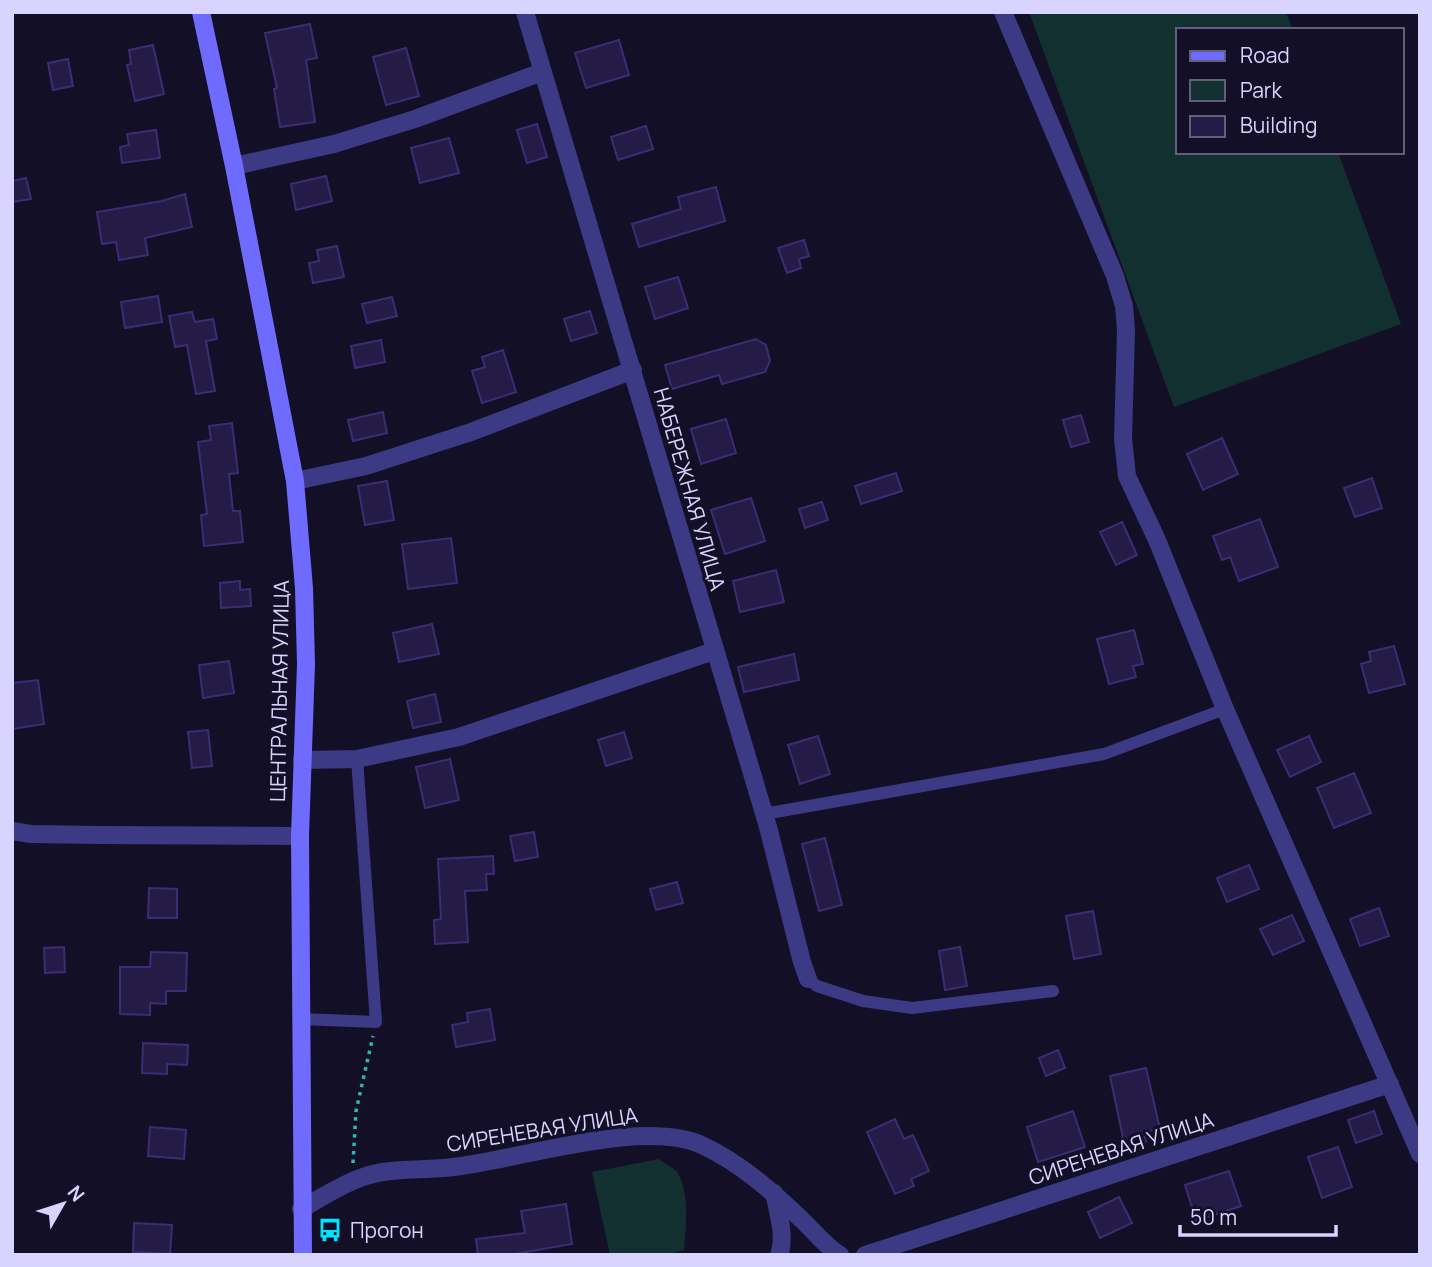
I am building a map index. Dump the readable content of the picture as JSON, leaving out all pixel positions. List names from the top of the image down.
{
  "streets": {
    "main road": ["ЦЕНТРАЛЬНАЯ УЛИЦА"],
    "street": ["НАБЕРЕЖНАЯ УЛИЦА", "СИРЕНЕВАЯ УЛИЦА"]
  },
  "crossings": [
    ["ЦЕНТРАЛЬНАЯ УЛИЦА", "СИРЕНЕВАЯ УЛИЦА"]
  ],
  "places": {
    "bus stop": ["Прогон"]
  },
  "legend": ["Road", "Park", "Building"],
  "scale_bar": "50 m",
  "north": "top right"
}
